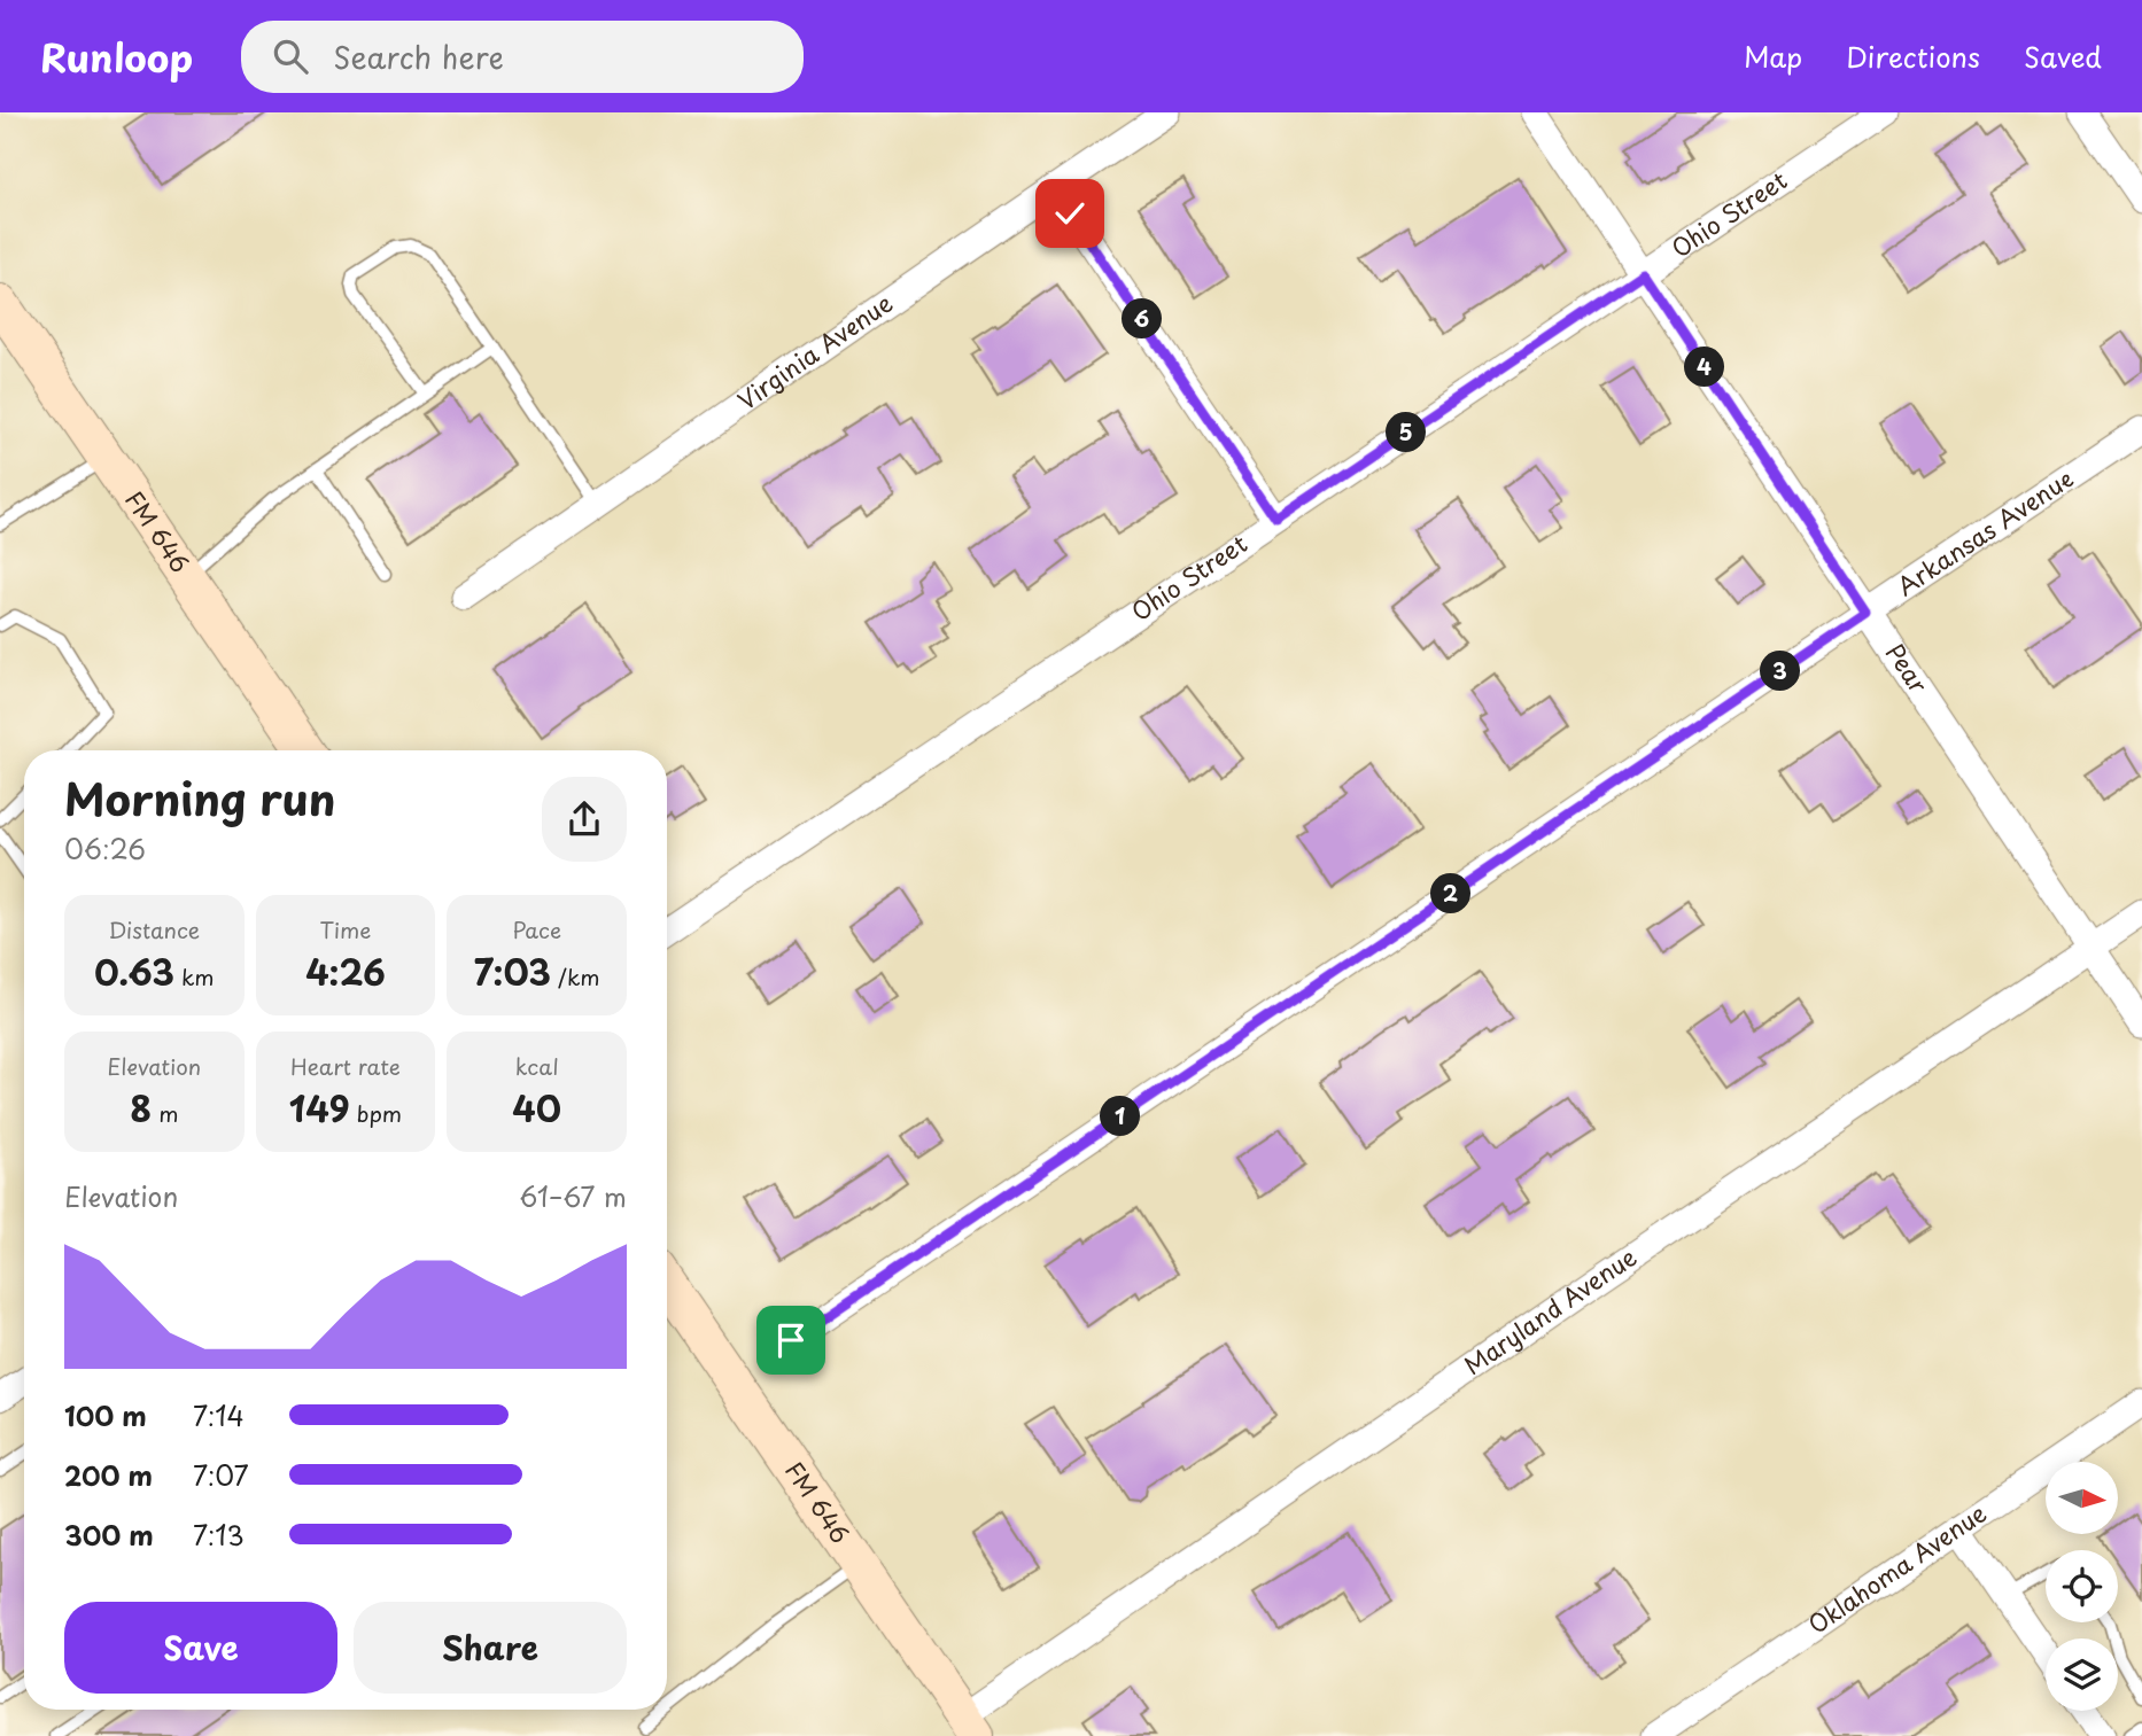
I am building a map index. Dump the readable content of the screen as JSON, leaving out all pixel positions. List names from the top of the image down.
{
  "streets": {
    "main road": ["FM 646"],
    "street": [
      "Ohio Street",
      "Virginia Avenue",
      "Arkansas Avenue",
      "Pear",
      "Maryland Avenue",
      "Oklahoma Avenue"
    ]
  },
  "crossings": [
    ["Ohio Street", "Pear"],
    ["FM 646", "Maryland Avenue"],
    ["Arkansas Avenue", "Pear"],
    ["Pear", "Maryland Avenue"]
  ],
  "north": "right",
  "page": {
    "header": "Runloop",
    "search": "Search here",
    "nav": ["Map", "Directions", "Saved"],
    "pins": [
      "6",
      "4",
      "5",
      "3",
      "2",
      "1"
    ],
    "heading": ["Morning run", "06:26"],
    "stats": [
      ["Distance", "0.63 km"],
      ["Time", "4:26"],
      ["Pace", "7:03 /km"],
      ["Elevation", "8 m"],
      ["Heart rate", "149 bpm"],
      ["kcal", "40"]
    ],
    "chart": ["Elevation", "61–67 m"],
    "list": [
      {
        "name": "100 m",
        "note": "7:14"
      },
      {
        "name": "200 m",
        "note": "7:07"
      },
      {
        "name": "300 m",
        "note": "7:13"
      }
    ],
    "buttons": ["Save", "Share"]
  }
}
